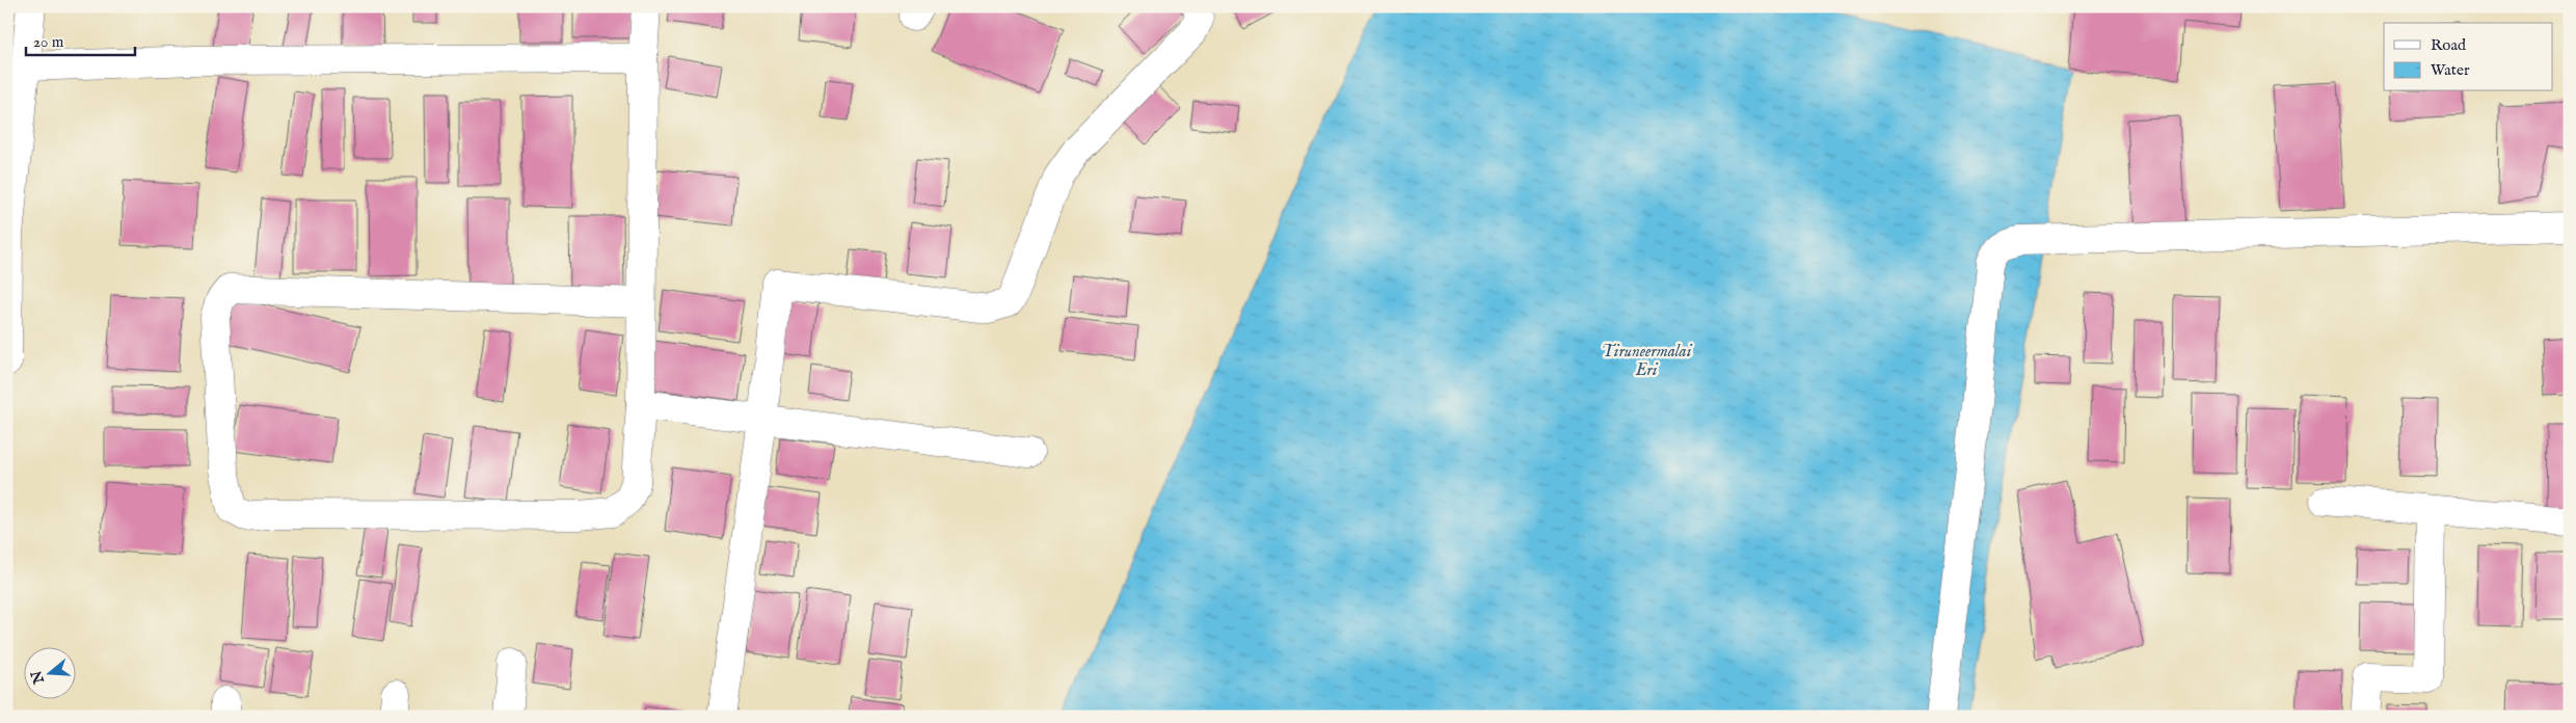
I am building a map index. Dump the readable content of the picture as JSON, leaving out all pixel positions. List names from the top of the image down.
{
  "water": ["Tiruneermalai Eri"],
  "legend": ["Road", "Water"],
  "scale_bar": "20 m",
  "north": "left"
}
